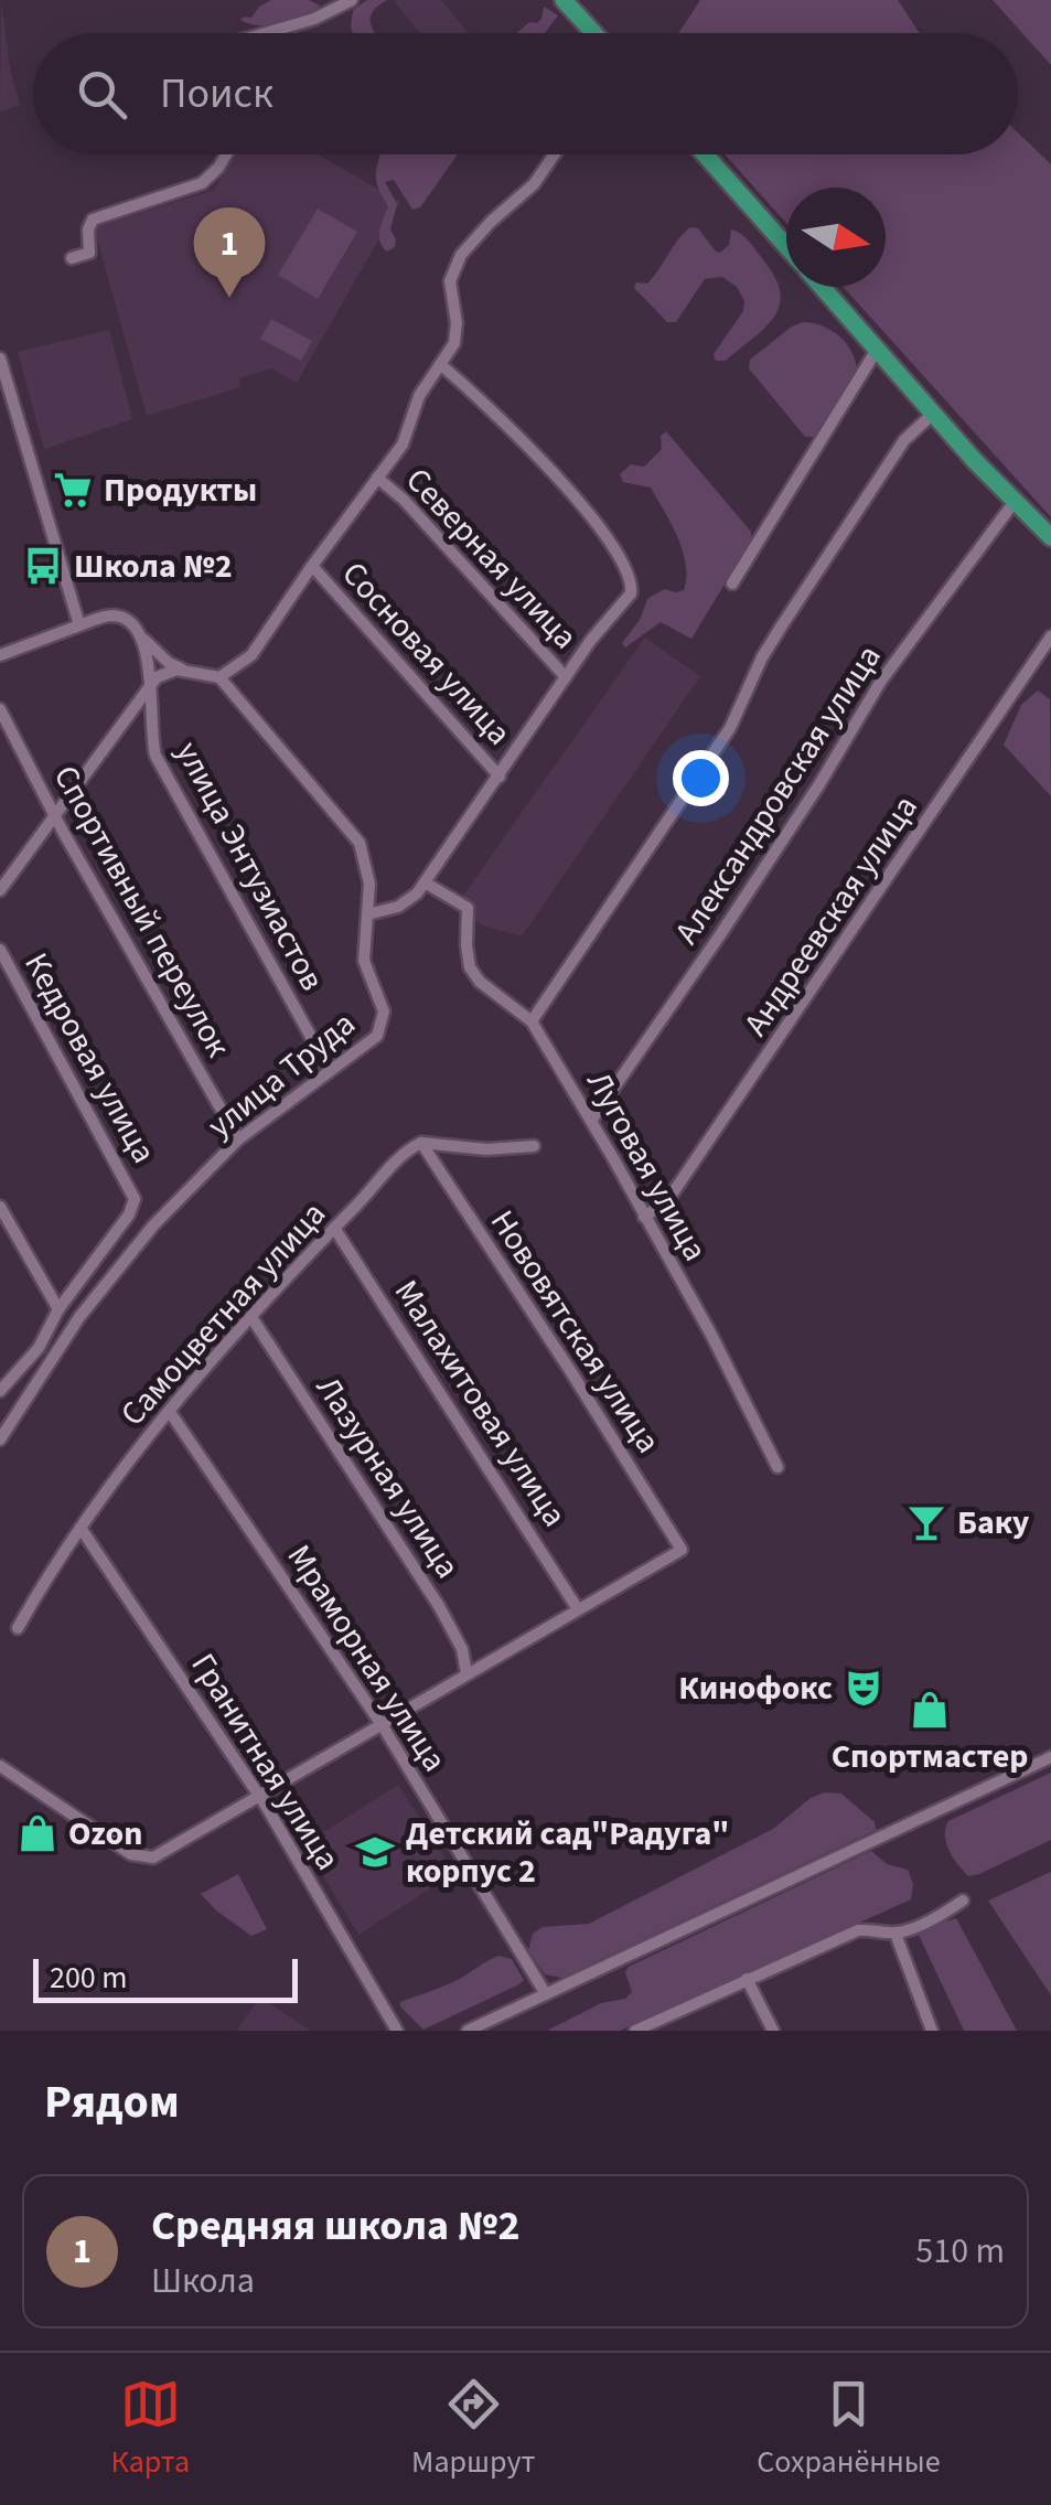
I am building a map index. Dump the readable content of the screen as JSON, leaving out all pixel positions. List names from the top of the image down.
{
  "streets": {
    "street": [
      "Северная улица",
      "Сосновая улица",
      "Александровская улица",
      "улица Энтузиастов",
      "Спортивный переулок",
      "Андреевская улица",
      "Кедровая улица",
      "улица Труда",
      "Луговая улица",
      "Самоцветная улица",
      "Нововятская улица",
      "Малахитовая улица",
      "Лазурная улица",
      "Мраморная улица",
      "Гранитная улица"
    ]
  },
  "crossings": [
    ["Александровская улица", "Луговая улица"],
    ["улица Энтузиастов", "улица Труда"],
    ["Спортивный переулок", "улица Труда"],
    ["Андреевская улица", "Луговая улица"],
    ["Самоцветная улица", "Нововятская улица"],
    ["Самоцветная улица", "Малахитовая улица"],
    ["Самоцветная улица", "Лазурная улица"],
    ["Самоцветная улица", "Мраморная улица"],
    ["Самоцветная улица", "Гранитная улица"],
    ["Нововятская улица", "Малахитовая улица"]
  ],
  "places": {
    "supermarket": ["Продукты"],
    "bus stop": ["Школа №2"],
    "bar": ["Баку"],
    "theatre": ["Кинофокс"],
    "shop": ["Спортмастер", "Ozon"],
    "school or university": ["Детский сад\"Радуга\" корпус 2"]
  },
  "scale_bar": "200 m",
  "north": "right",
  "page": {
    "search": "Поиск",
    "pins": "1",
    "scale": "200 m",
    "heading": "Рядом",
    "list": [
      {
        "mark": "1",
        "name": "Средняя школа №2",
        "note": "Школа",
        "value": "510 m"
      }
    ],
    "nav": ["Карта", "Маршрут", "Сохранённые"]
  }
}
